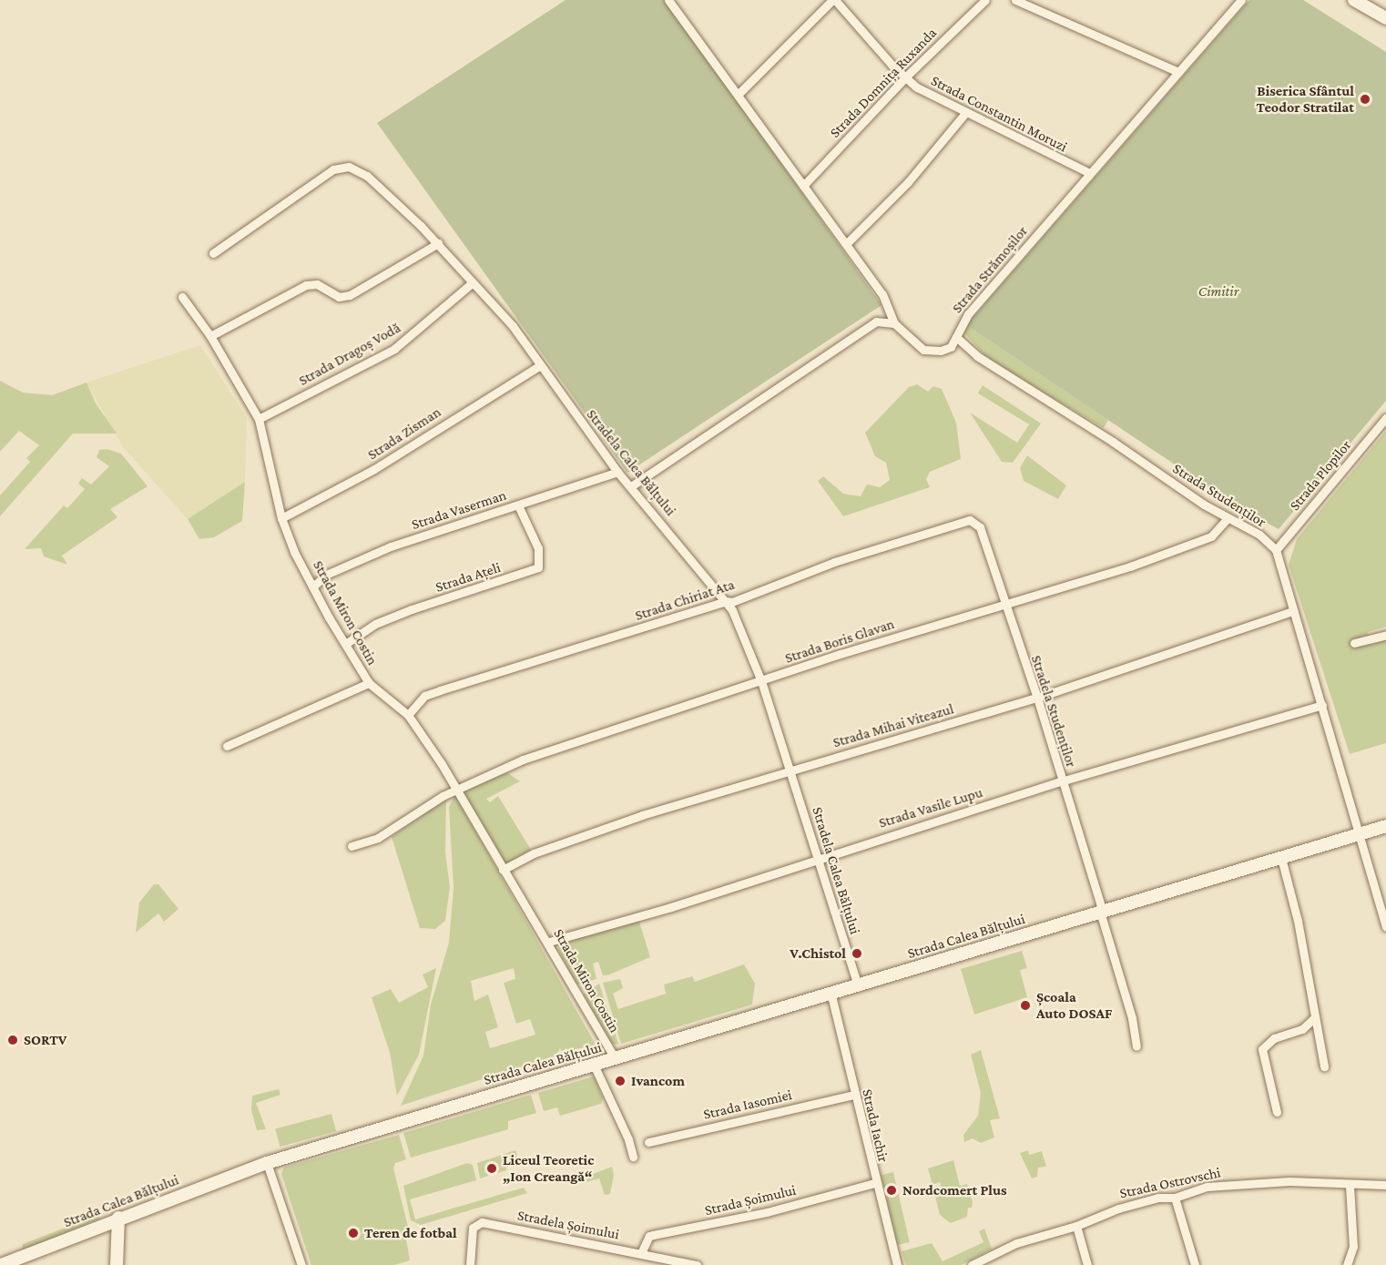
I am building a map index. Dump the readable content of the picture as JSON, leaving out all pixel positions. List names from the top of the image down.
{
  "streets": {
    "main road": ["Strada Calea Bălțului"],
    "street": [
      "Strada Domnița Ruxanda",
      "Strada Constantin Moruzi",
      "Strada Strămoșilor",
      "Strada Dragoș Vodă",
      "Strada Zisman",
      "Stradela Calea Bălțului",
      "Strada Plopilor",
      "Strada Studenților",
      "Strada Vaserman",
      "Strada Ațeli",
      "Strada Chiriat Ata",
      "Strada Miron Costin",
      "Strada Boris Glavan",
      "Stradela Studenților",
      "Strada Mihai Viteazul",
      "Strada Vasile Lupu",
      "Strada Iasomiei",
      "Strada Iachir",
      "Strada Ostrovschi",
      "Strada Șoimului",
      "Stradela Șoimului"
    ]
  },
  "crossings": [
    ["Strada Domnița Ruxanda", "Strada Constantin Moruzi"],
    ["Strada Constantin Moruzi", "Strada Strămoșilor"],
    ["Strada Strămoșilor", "Strada Studenților"],
    ["Strada Dragoș Vodă", "Stradela Calea Bălțului"],
    ["Strada Dragoș Vodă", "Strada Miron Costin"],
    ["Strada Zisman", "Stradela Calea Bălțului"],
    ["Strada Zisman", "Strada Miron Costin"],
    ["Stradela Calea Bălțului", "Strada Vaserman"],
    ["Stradela Calea Bălțului", "Strada Chiriat Ata"],
    ["Stradela Calea Bălțului", "Strada Boris Glavan"],
    ["Stradela Calea Bălțului", "Strada Mihai Viteazul"],
    ["Stradela Calea Bălțului", "Strada Vasile Lupu"],
    ["Stradela Calea Bălțului", "Strada Calea Bălțului"],
    ["Strada Plopilor", "Strada Studenților"],
    ["Strada Studenților", "Strada Boris Glavan"],
    ["Strada Vaserman", "Strada Ațeli"],
    ["Strada Vaserman", "Strada Miron Costin"],
    ["Strada Ațeli", "Strada Miron Costin"],
    ["Strada Chiriat Ata", "Strada Miron Costin"],
    ["Strada Chiriat Ata", "Stradela Studenților"],
    ["Strada Miron Costin", "Strada Boris Glavan"],
    ["Strada Miron Costin", "Strada Mihai Viteazul"],
    ["Strada Miron Costin", "Strada Vasile Lupu"],
    ["Strada Miron Costin", "Strada Calea Bălțului"],
    ["Strada Boris Glavan", "Stradela Studenților"],
    ["Stradela Studenților", "Strada Mihai Viteazul"],
    ["Stradela Studenților", "Strada Vasile Lupu"],
    ["Stradela Studenților", "Strada Calea Bălțului"],
    ["Strada Calea Bălțului", "Strada Iachir"],
    ["Strada Iasomiei", "Strada Iachir"],
    ["Strada Iachir", "Strada Șoimului"],
    ["Strada Șoimului", "Stradela Șoimului"]
  ],
  "parks": ["Cimitir"],
  "places": [
    "Biserica Sfântul Teodor Stratilat",
    "V.Chistol",
    "Școala Auto DOSAF",
    "SORTV",
    "Ivancom",
    "Liceul Teoretic „Ion Creangă“",
    "Nordcomert Plus",
    "Teren de fotbal"
  ]
}
